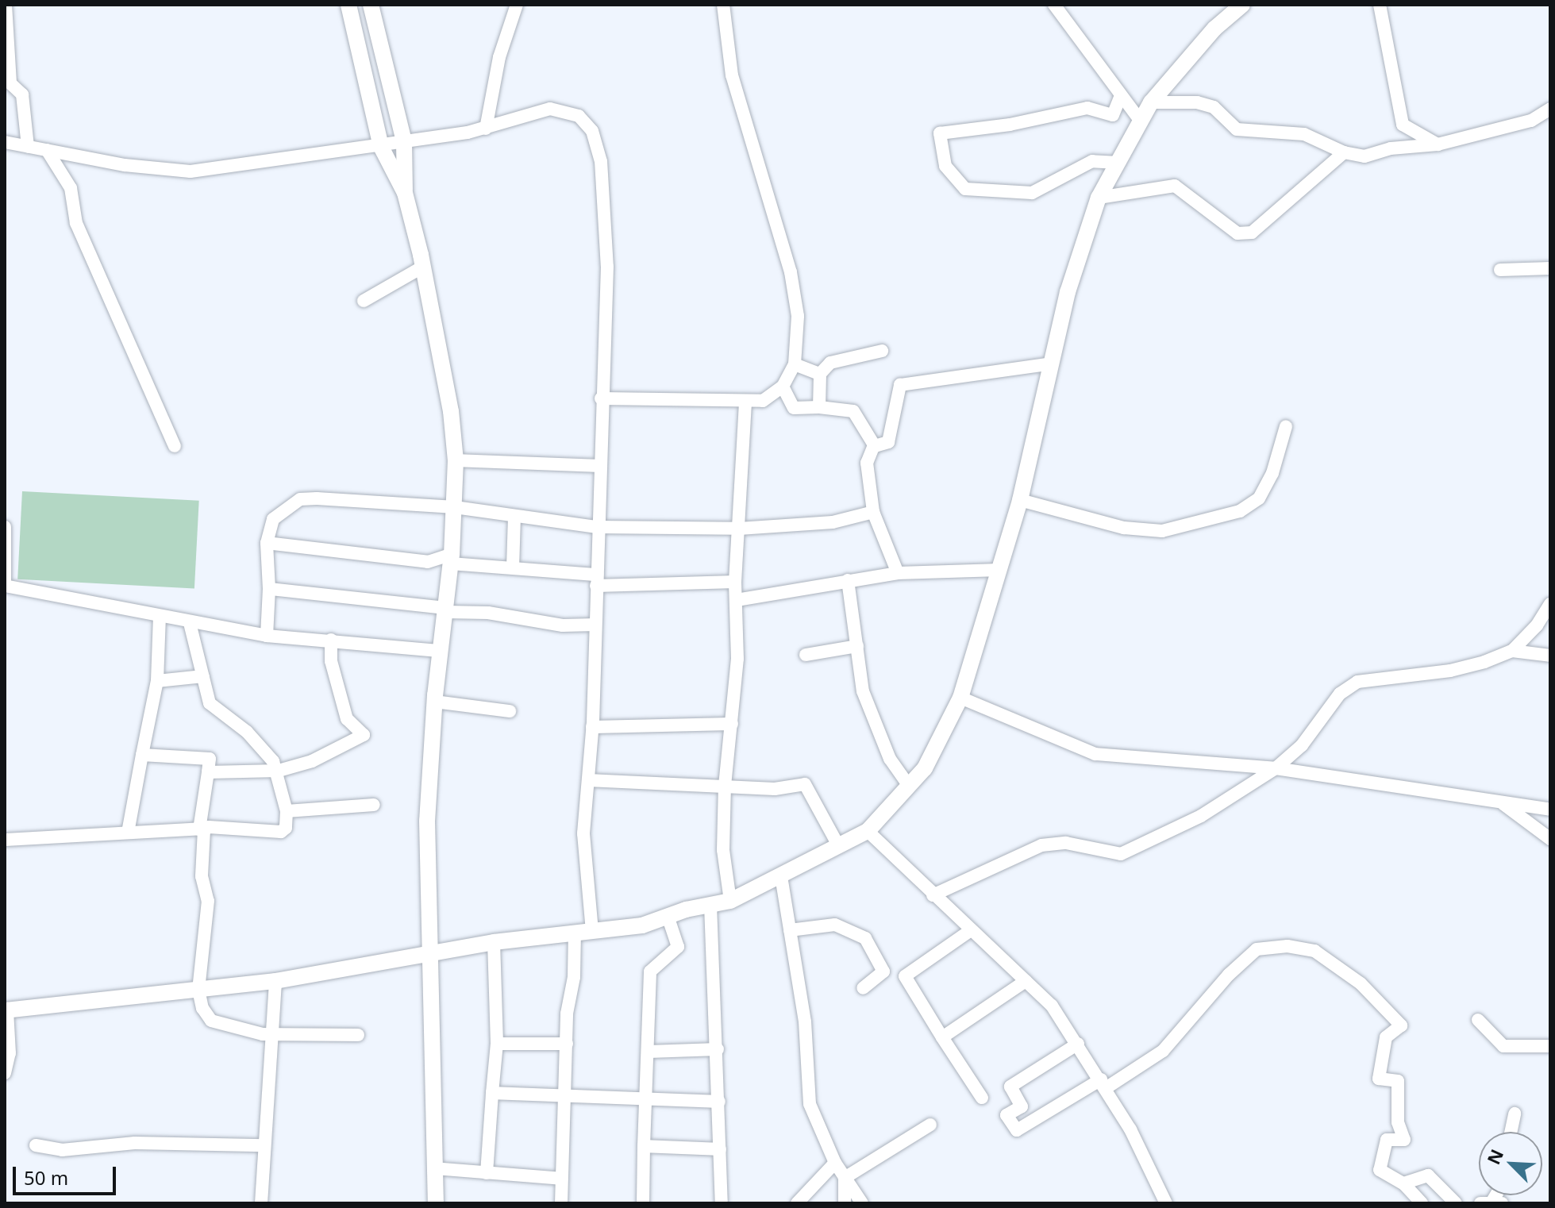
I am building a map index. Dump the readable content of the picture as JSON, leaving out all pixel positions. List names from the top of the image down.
{
  "scale_bar": "50 m",
  "north": "top left"
}
